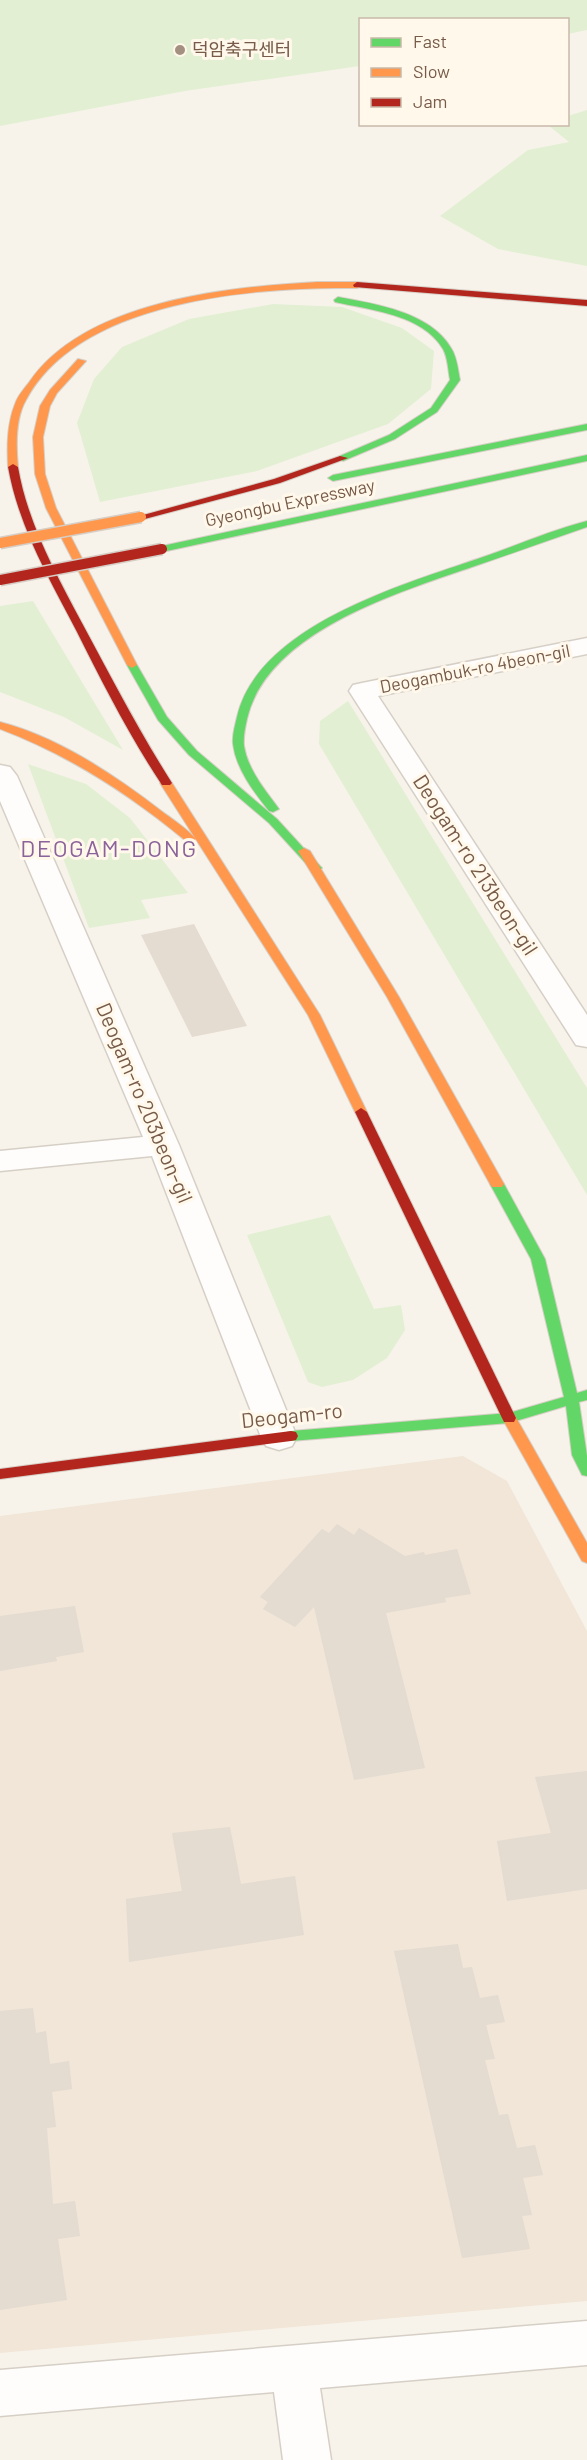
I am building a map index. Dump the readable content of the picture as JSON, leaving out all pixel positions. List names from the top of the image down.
{
  "streets": {
    "main road": ["Gyeongbu Expressway", "Deogam-ro"],
    "street": ["Deogambuk-ro 4beon-gil", "Deogam-ro 213beon-gil", "Deogam-ro 203beon-gil"]
  },
  "crossings": [
    ["Deogambuk-ro 4beon-gil", "Deogam-ro 213beon-gil"],
    ["Deogam-ro 203beon-gil", "Deogam-ro"]
  ],
  "districts": ["DEOGAM-DONG"],
  "places": ["덕암축구센터"],
  "legend": ["Fast", "Slow", "Jam"]
}
